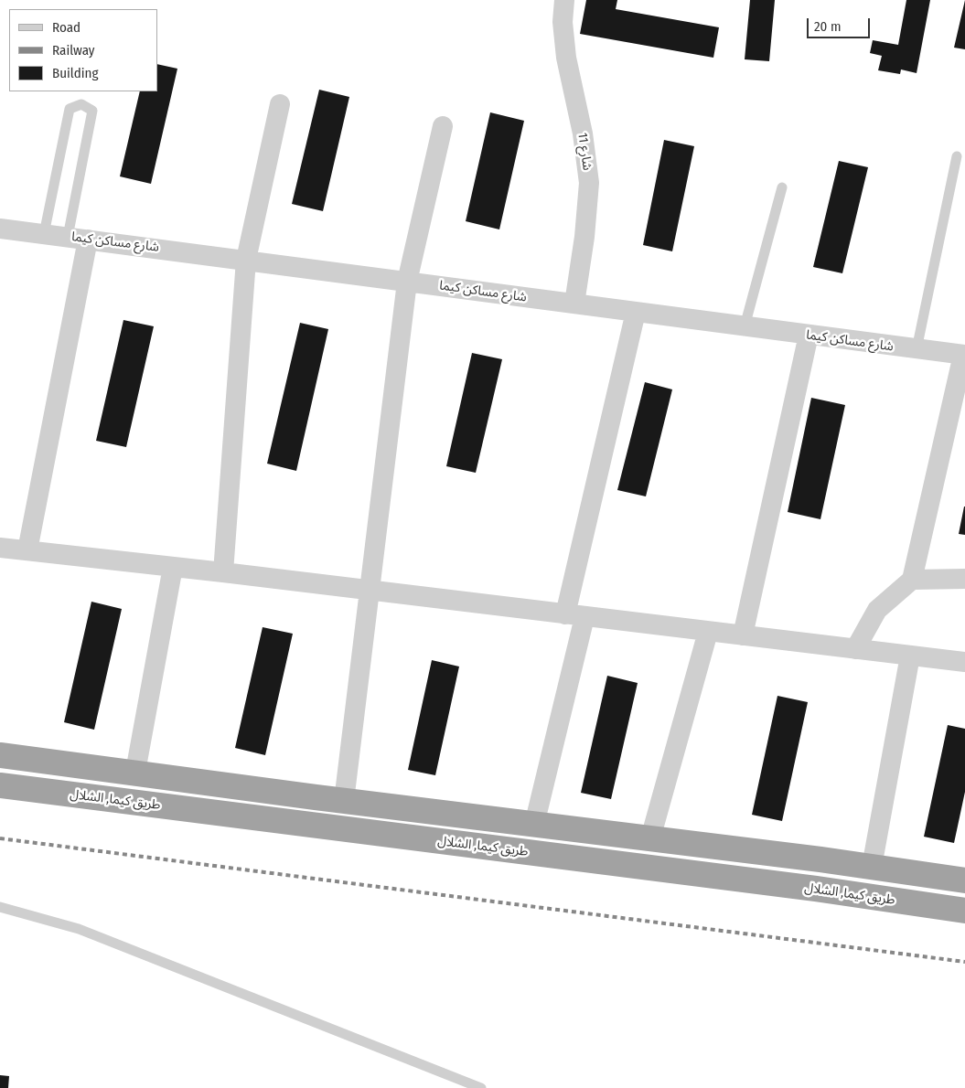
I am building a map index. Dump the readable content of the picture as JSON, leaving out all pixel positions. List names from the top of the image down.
{
  "streets": {
    "highway": ["طريق كيما, الشلال"],
    "street": ["شارع 11", "شارع مساكن كيما"]
  },
  "crossings": [
    ["شارع 11", "شارع مساكن كيما"]
  ],
  "legend": ["Road", "Railway", "Building"],
  "scale_bar": "20 m"
}
